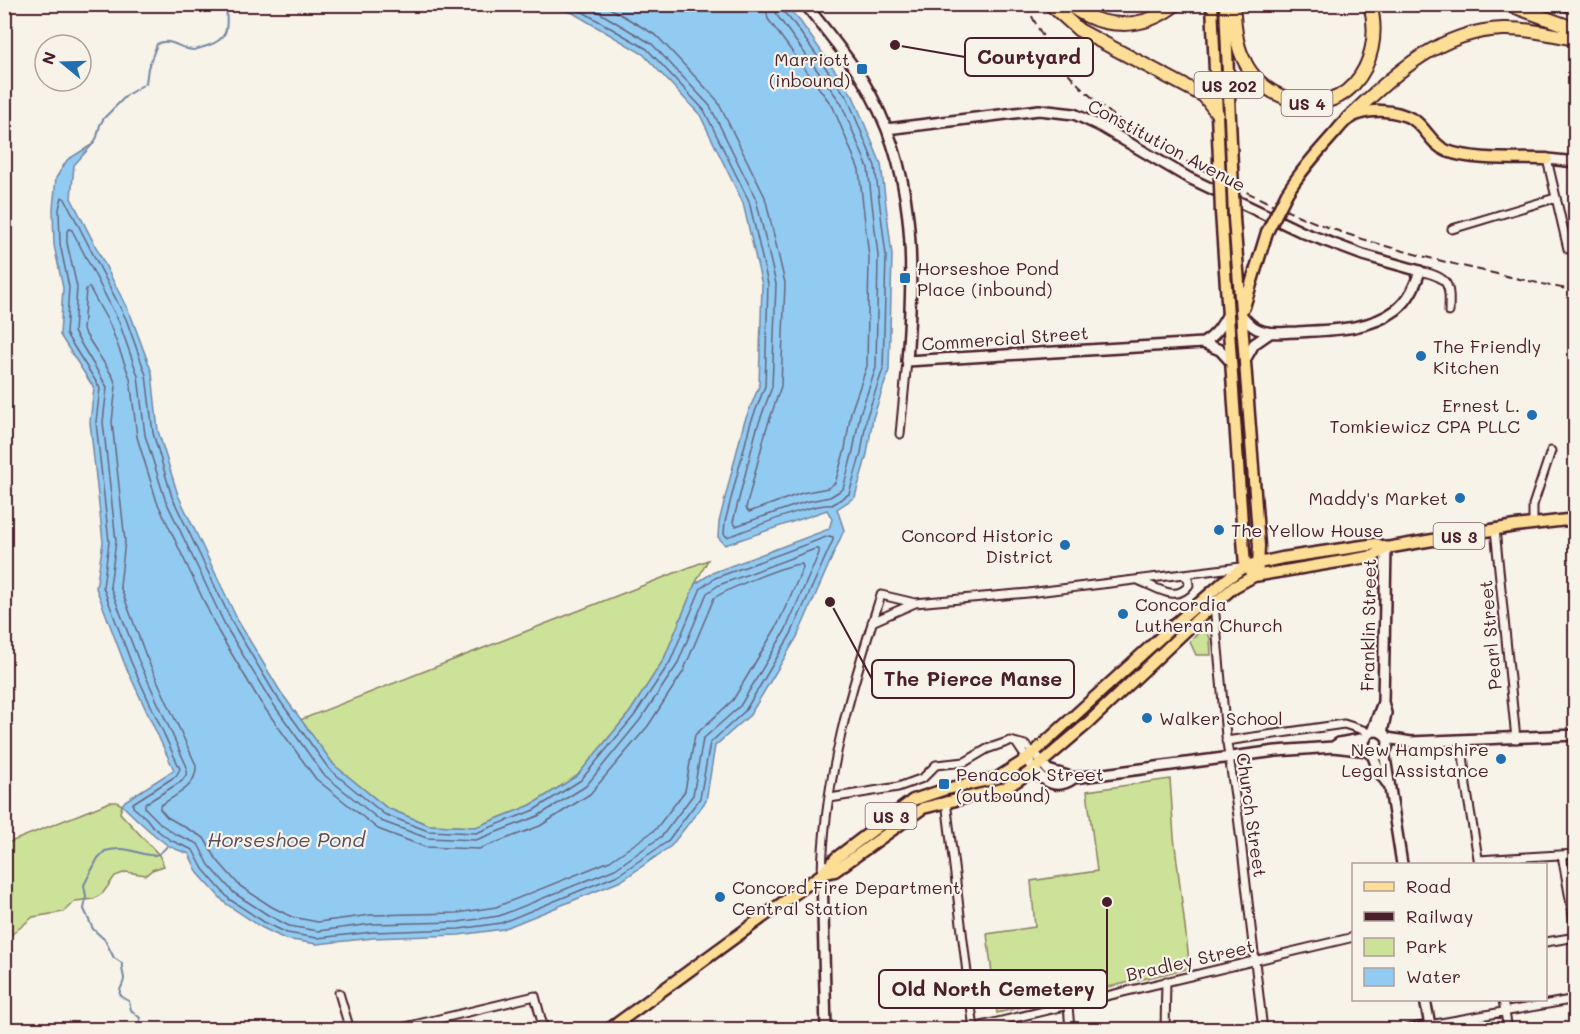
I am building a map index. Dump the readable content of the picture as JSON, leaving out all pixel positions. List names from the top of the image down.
{
  "streets": {
    "highway": ["US 4"],
    "main road": ["US 202", "US 3"],
    "street": [
      "Constitution Avenue",
      "Commercial Street",
      "Franklin Street",
      "Pearl Street",
      "Church Street",
      "Bradley Street"
    ]
  },
  "crossings": [
    ["US 202", "US 3"],
    ["Constitution Avenue", "Commercial Street"],
    ["US 3", "Franklin Street"],
    ["US 3", "Pearl Street"],
    ["US 3", "Church Street"],
    ["Church Street", "Bradley Street"]
  ],
  "water": ["Horseshoe Pond"],
  "places": {
    "other": [
      "Courtyard",
      "The Friendly Kitchen",
      "Ernest L. Tomkiewicz CPA PLLC",
      "Maddy's Market",
      "The Yellow House",
      "Concord Historic District",
      "The Pierce Manse",
      "Concordia Lutheran Church",
      "Walker School",
      "New Hampshire Legal Assistance",
      "Concord Fire Department Central Station",
      "Old North Cemetery"
    ],
    "transit": ["Marriott (inbound)", "Horseshoe Pond Place (inbound)", "Penacook Street (outbound)"]
  },
  "legend": [
    "Road",
    "Railway",
    "Park",
    "Water"
  ],
  "north": "left"
}
